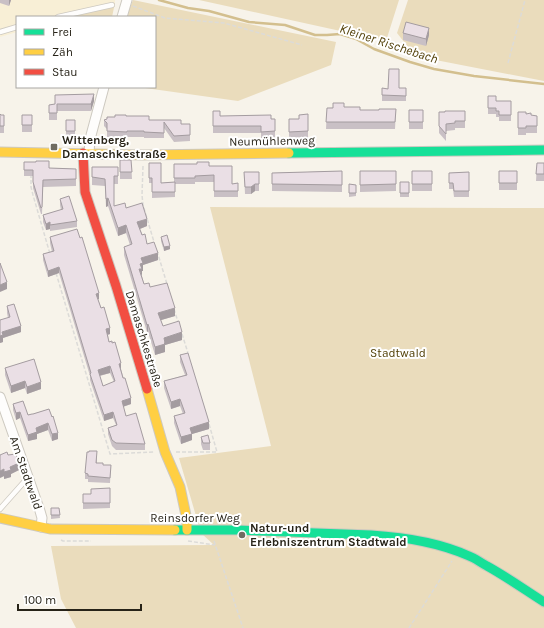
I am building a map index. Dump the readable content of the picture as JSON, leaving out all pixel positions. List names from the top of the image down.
{
  "streets": {
    "street": [
      "Neumühlenweg",
      "Damaschkestraße",
      "Am Stadtwald",
      "Reinsdorfer Weg"
    ]
  },
  "crossings": [
    ["Neumühlenweg", "Damaschkestraße"],
    ["Damaschkestraße", "Reinsdorfer Weg"],
    ["Am Stadtwald", "Reinsdorfer Weg"]
  ],
  "water": ["Kleiner Rischebach"],
  "parks": ["Stadtwald"],
  "places": {
    "transit": ["Wittenberg, Damaschkestraße"],
    "other": ["Natur-und Erlebniszentrum Stadtwald"]
  },
  "legend": ["Frei", "Zäh", "Stau"],
  "scale_bar": "100 m"
}
